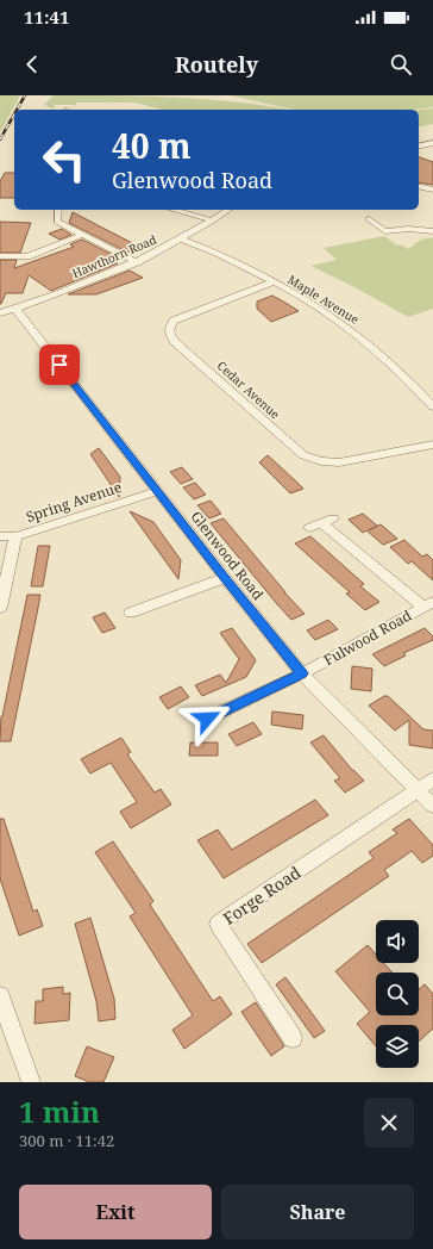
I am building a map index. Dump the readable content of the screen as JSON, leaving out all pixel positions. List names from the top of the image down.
{
  "streets": {
    "street": [
      "Hawthorn Road",
      "Maple Avenue",
      "Cedar Avenue",
      "Spring Avenue",
      "Glenwood Road",
      "Fulwood Road",
      "Forge Road"
    ]
  },
  "crossings": [
    ["Hawthorn Road", "Maple Avenue"],
    ["Hawthorn Road", "Glenwood Road"],
    ["Maple Avenue", "Cedar Avenue"],
    ["Spring Avenue", "Glenwood Road"],
    ["Glenwood Road", "Fulwood Road"],
    ["Glenwood Road", "Forge Road"]
  ],
  "page": {
    "status": "11:41",
    "header": "Routely",
    "turn": ["40 m", "Glenwood Road"],
    "heading": ["1 min", "300 m · 11:42"],
    "buttons": ["Exit", "Share"]
  }
}
